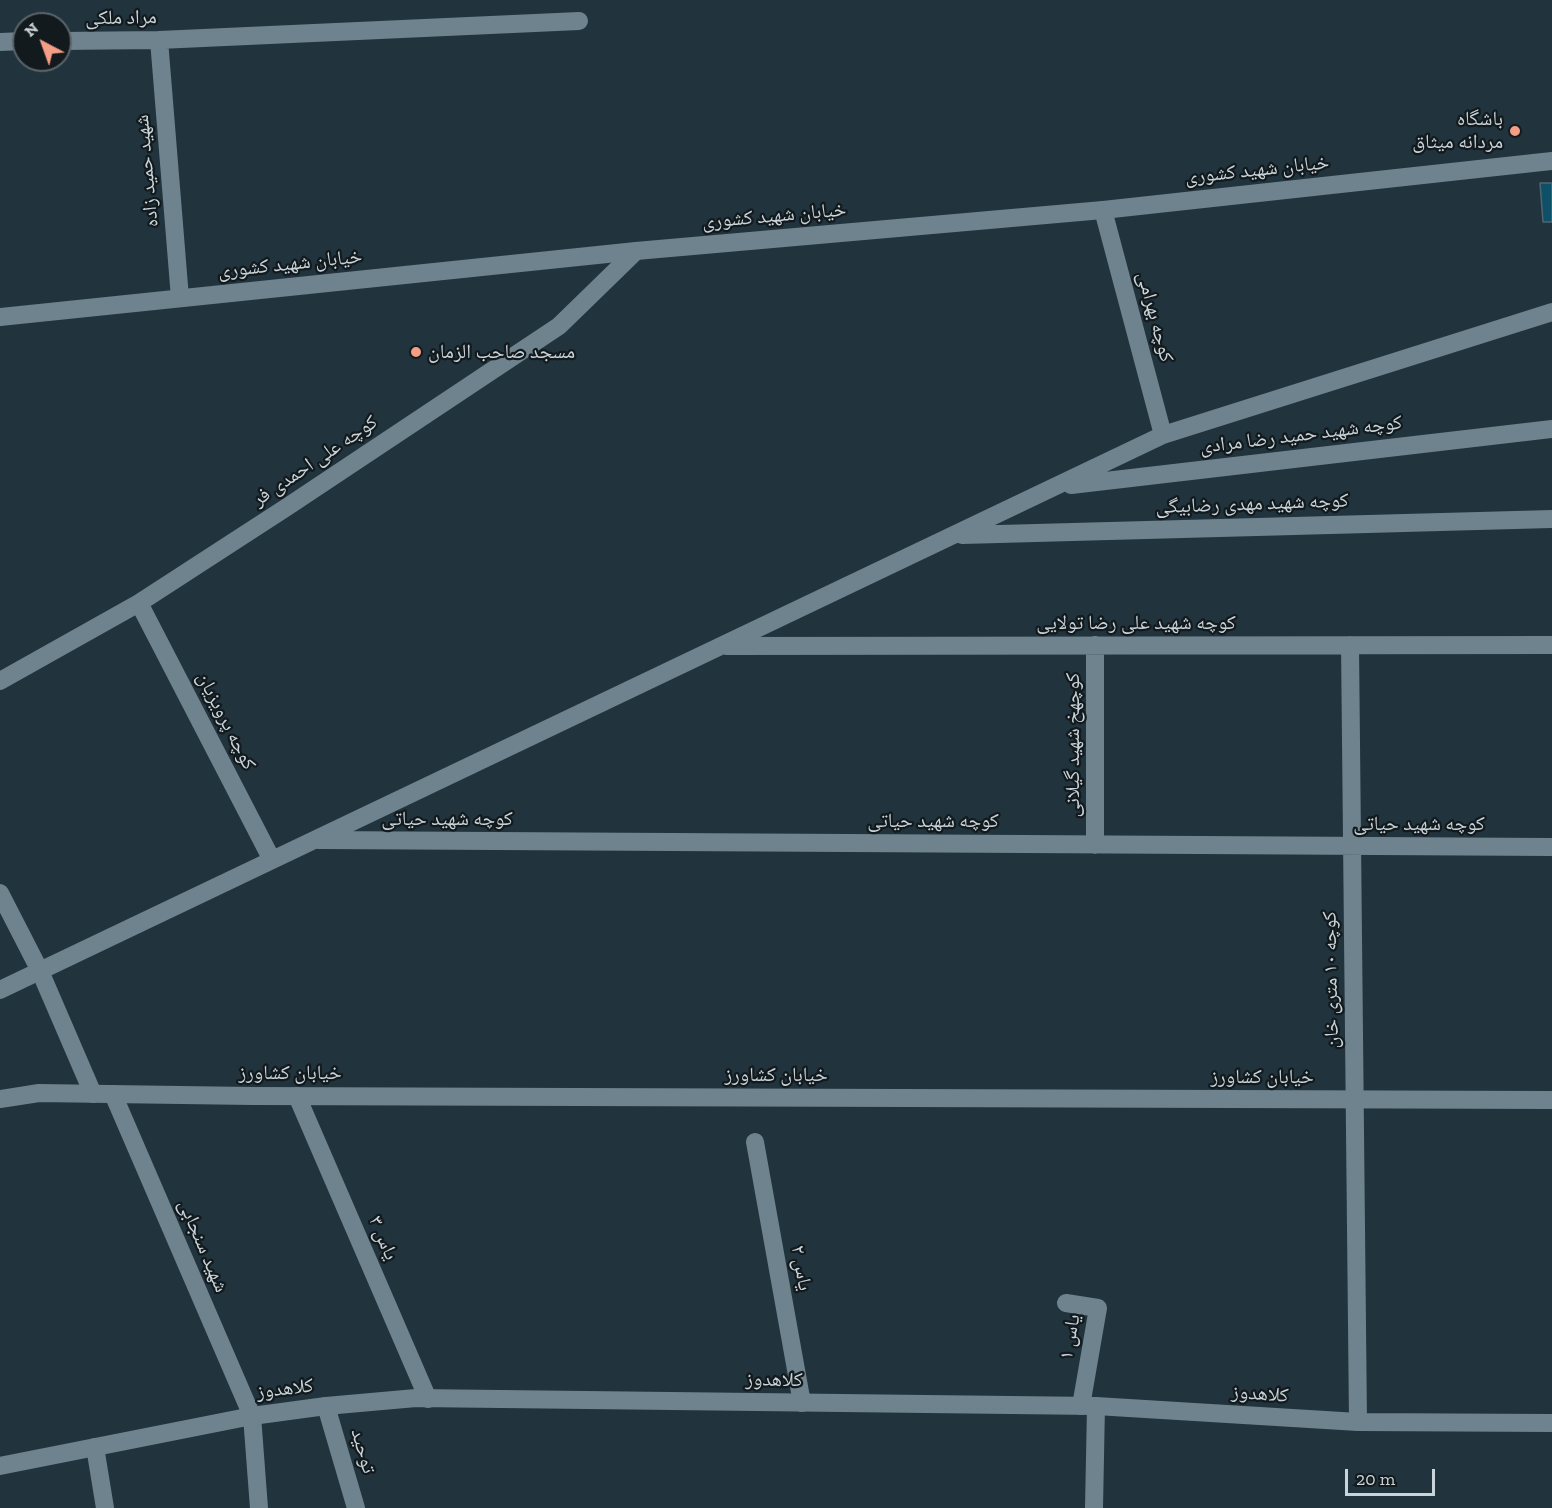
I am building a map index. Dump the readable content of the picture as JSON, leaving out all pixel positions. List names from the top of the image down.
{
  "streets": {
    "street": [
      "مراد ملکی",
      "خیابان شهید کشوری",
      "شهید حمید زاده",
      "کوچه بهرامی",
      "کوچه شهید حمید رضا مرادی",
      "کوچه علی احمدی فر",
      "کوچه شهید مهدی رضابیگی",
      "کوچه شهید علی رضا تولایی",
      "کوچه پرویزیان",
      "کوچهخ شهید گیلانی",
      "کوچه شهید حیاتی",
      "کوچه ۱۰ متری خان",
      "خیابان کشاورز",
      "یاس ۳",
      "شهید سنجابی",
      "یاس ۲",
      "یاس ۱",
      "کلاهدوز",
      "توحید"
    ]
  },
  "crossings": [
    ["مراد ملکی", "شهید حمید زاده"],
    ["خیابان شهید کشوری", "شهید حمید زاده"],
    ["خیابان شهید کشوری", "کوچه بهرامی"],
    ["خیابان شهید کشوری", "کوچه علی احمدی فر"],
    ["کوچه علی احمدی فر", "کوچه پرویزیان"],
    ["کوچه شهید علی رضا تولایی", "کوچهخ شهید گیلانی"],
    ["کوچه شهید علی رضا تولایی", "کوچه ۱۰ متری خان"],
    ["کوچهخ شهید گیلانی", "کوچه شهید حیاتی"],
    ["کوچه شهید حیاتی", "کوچه ۱۰ متری خان"],
    ["کوچه ۱۰ متری خان", "خیابان کشاورز"],
    ["کوچه ۱۰ متری خان", "کلاهدوز"],
    ["خیابان کشاورز", "یاس ۳"],
    ["خیابان کشاورز", "شهید سنجابی"],
    ["یاس ۳", "کلاهدوز"],
    ["شهید سنجابی", "کلاهدوز"],
    ["یاس ۲", "کلاهدوز"],
    ["یاس ۱", "کلاهدوز"],
    ["کلاهدوز", "توحید"]
  ],
  "places": ["باشگاه مردانه میثاق", "مسجد صاحب الزمان"],
  "scale_bar": "20 m",
  "north": "top left"
}
